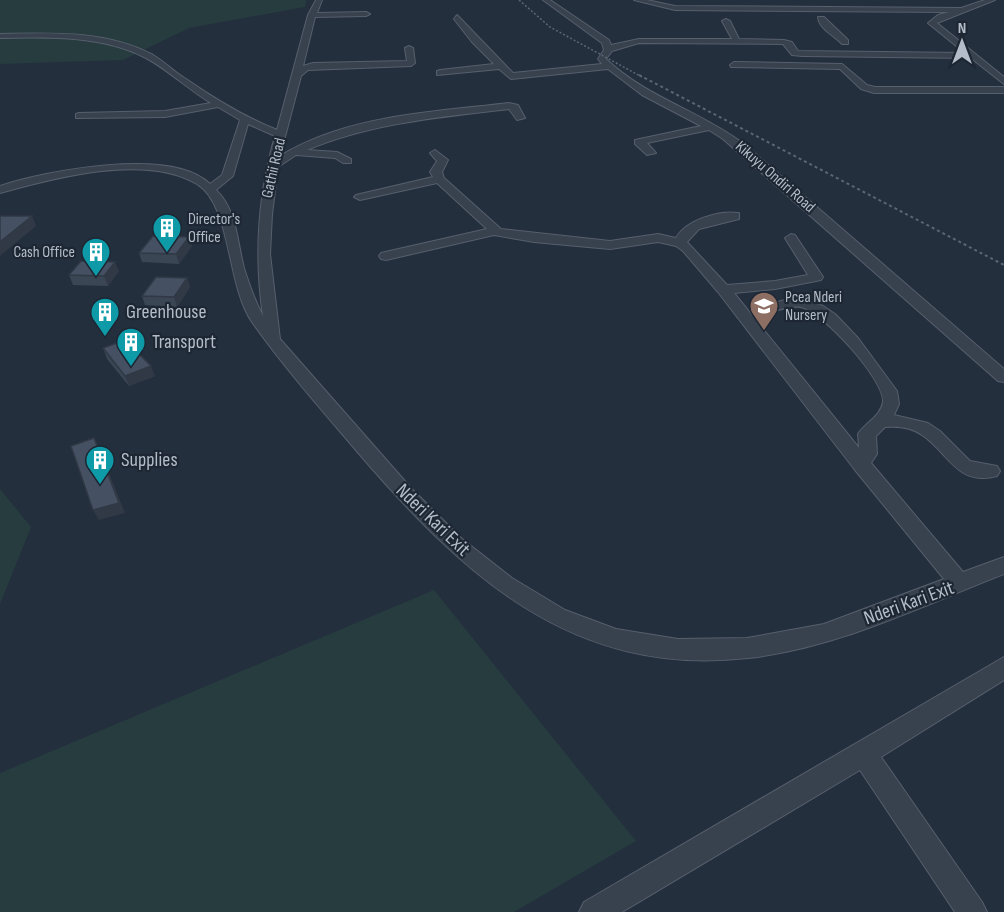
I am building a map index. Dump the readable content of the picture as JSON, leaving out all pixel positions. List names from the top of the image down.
{
  "streets": {
    "street": ["Gathii Road", "Kikuyu Ondiri Road", "Nderi Kari Exit"]
  },
  "crossings": [
    ["Gathii Road", "Nderi Kari Exit"]
  ],
  "places": {
    "building": [
      "Director's Office",
      "Cash Office",
      "Greenhouse",
      "Transport",
      "Supplies"
    ],
    "school or university": ["Pcea Nderi Nursery"]
  },
  "north": "top"
}
